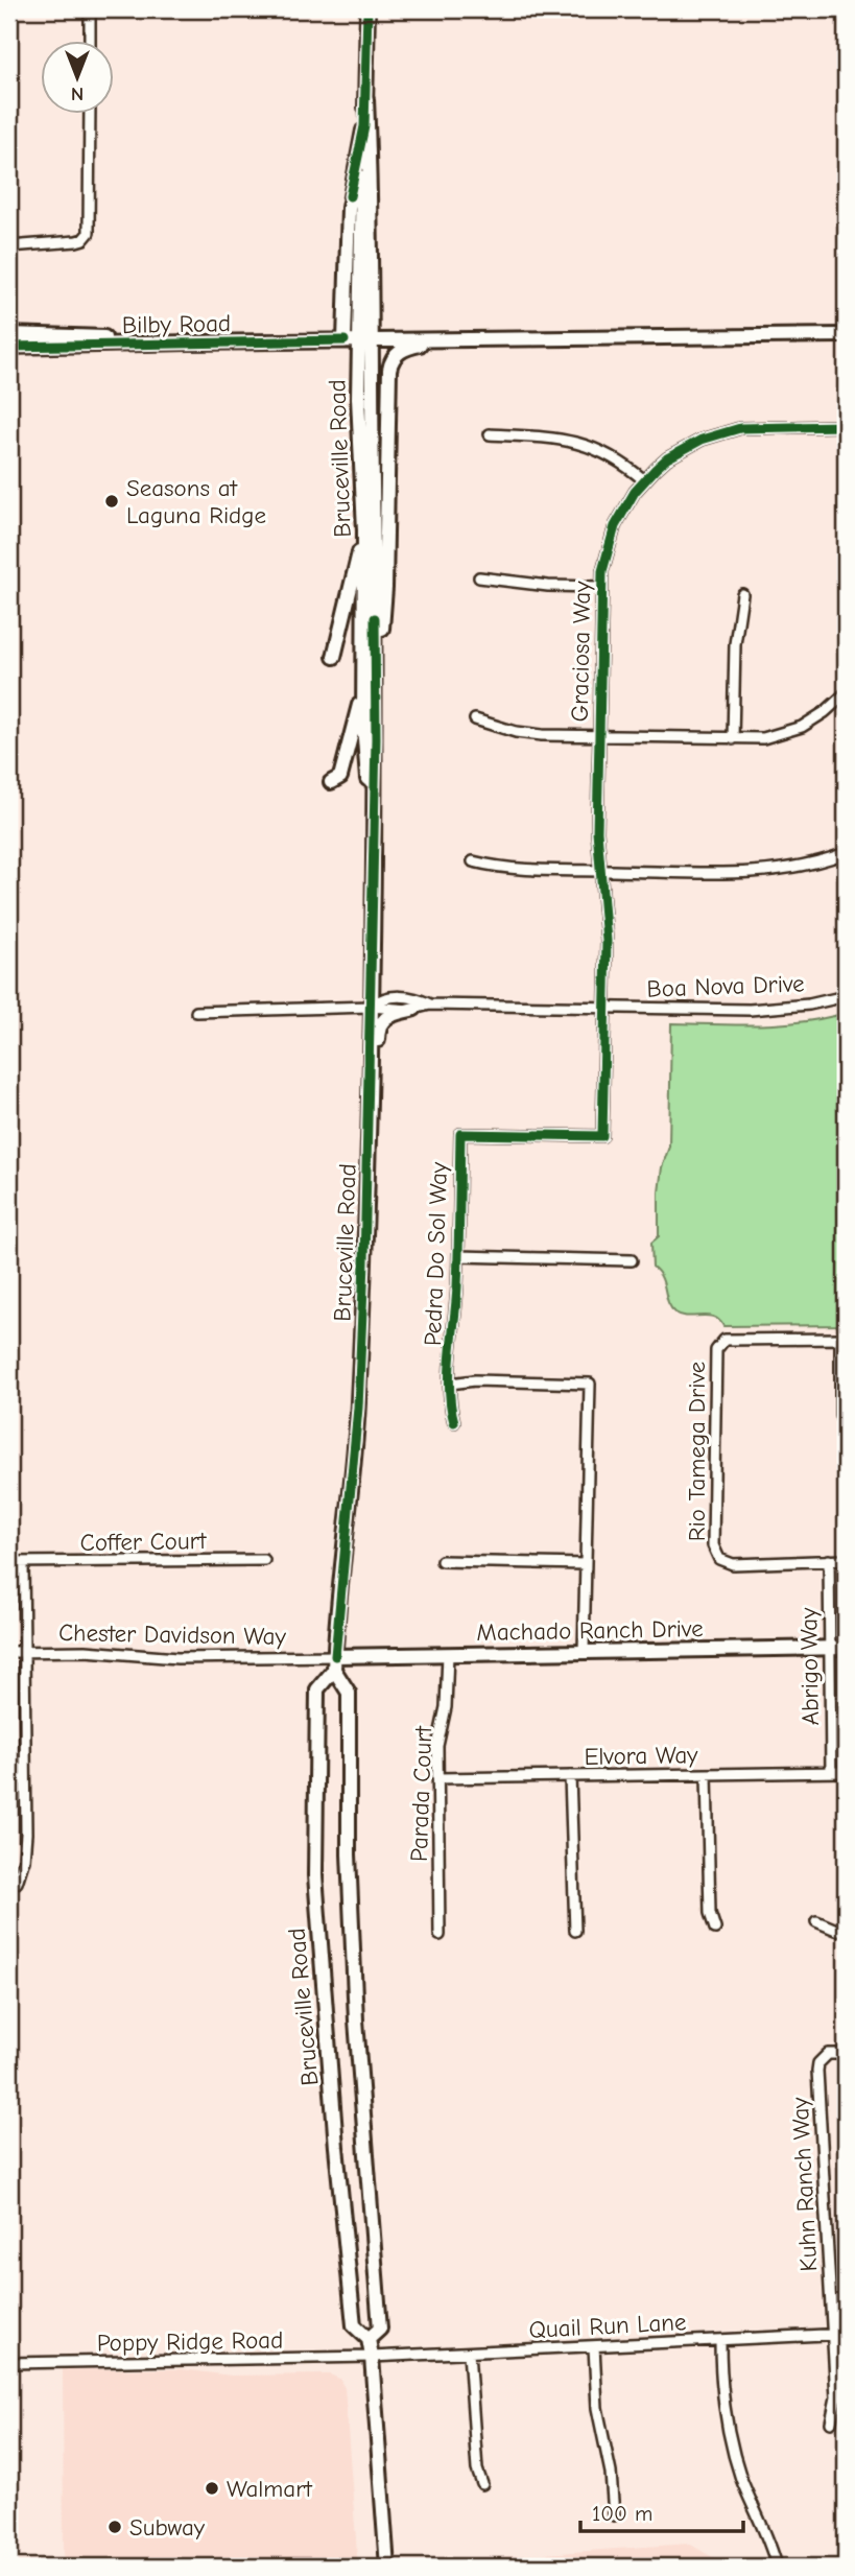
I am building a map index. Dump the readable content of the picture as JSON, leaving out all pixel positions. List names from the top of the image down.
{
  "streets": {
    "main road": ["Bilby Road", "Bruceville Road", "Machado Ranch Drive"],
    "street": [
      "Graciosa Way",
      "Boa Nova Drive",
      "Pedra Do Sol Way",
      "Rio Tamega Drive",
      "Coffer Court",
      "Chester Davidson Way",
      "Abrigo Way",
      "Elvora Way",
      "Parada Court",
      "Kuhn Ranch Way",
      "Quail Run Lane",
      "Poppy Ridge Road"
    ]
  },
  "crossings": [
    ["Bilby Road", "Bruceville Road"],
    ["Bruceville Road", "Machado Ranch Drive"],
    ["Bruceville Road", "Chester Davidson Way"],
    ["Bruceville Road", "Quail Run Lane"],
    ["Bruceville Road", "Poppy Ridge Road"],
    ["Graciosa Way", "Boa Nova Drive"],
    ["Graciosa Way", "Pedra Do Sol Way"],
    ["Boa Nova Drive", "Pedra Do Sol Way"],
    ["Rio Tamega Drive", "Abrigo Way"],
    ["Machado Ranch Drive", "Chester Davidson Way"],
    ["Machado Ranch Drive", "Abrigo Way"],
    ["Machado Ranch Drive", "Parada Court"],
    ["Abrigo Way", "Elvora Way"],
    ["Elvora Way", "Parada Court"],
    ["Kuhn Ranch Way", "Quail Run Lane"],
    ["Quail Run Lane", "Poppy Ridge Road"]
  ],
  "places": ["Seasons at Laguna Ridge", "Walmart", "Subway"],
  "scale_bar": "100 m",
  "north": "bottom"
}
